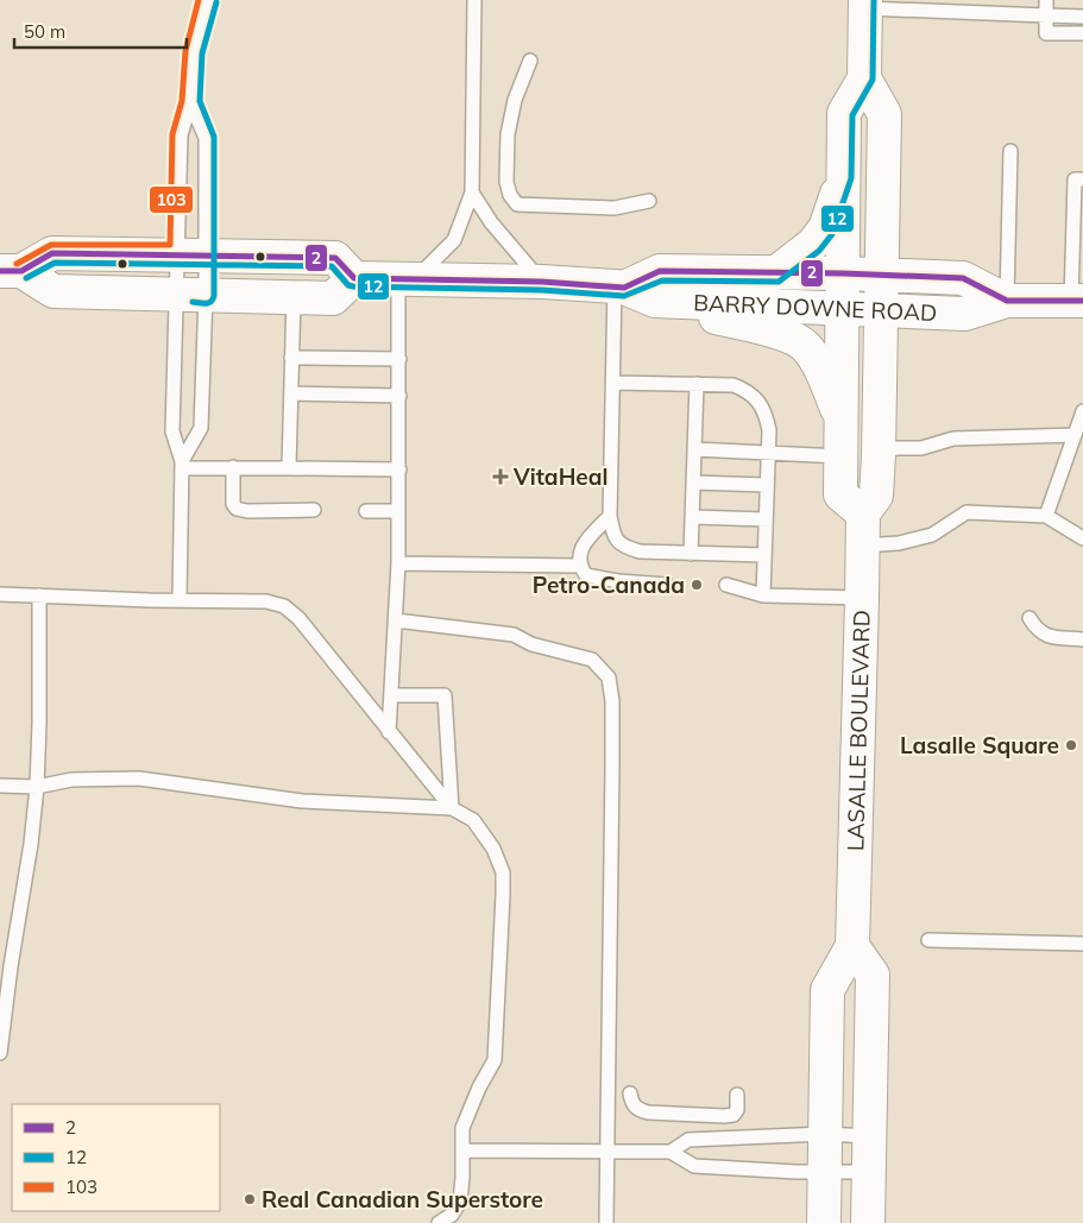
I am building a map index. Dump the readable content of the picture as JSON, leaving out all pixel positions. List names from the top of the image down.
{
  "streets": {
    "main road": ["BARRY DOWNE ROAD", "LASALLE BOULEVARD"]
  },
  "crossings": [
    ["BARRY DOWNE ROAD", "LASALLE BOULEVARD"]
  ],
  "places": {
    "health": ["VitaHeal"],
    "other": ["Petro-Canada", "Lasalle Square", "Real Canadian Superstore"]
  },
  "lines": ["transit line 12", "transit line 103", "transit line 2"],
  "legend": ["2", "12", "103"],
  "scale_bar": "50 m"
}
